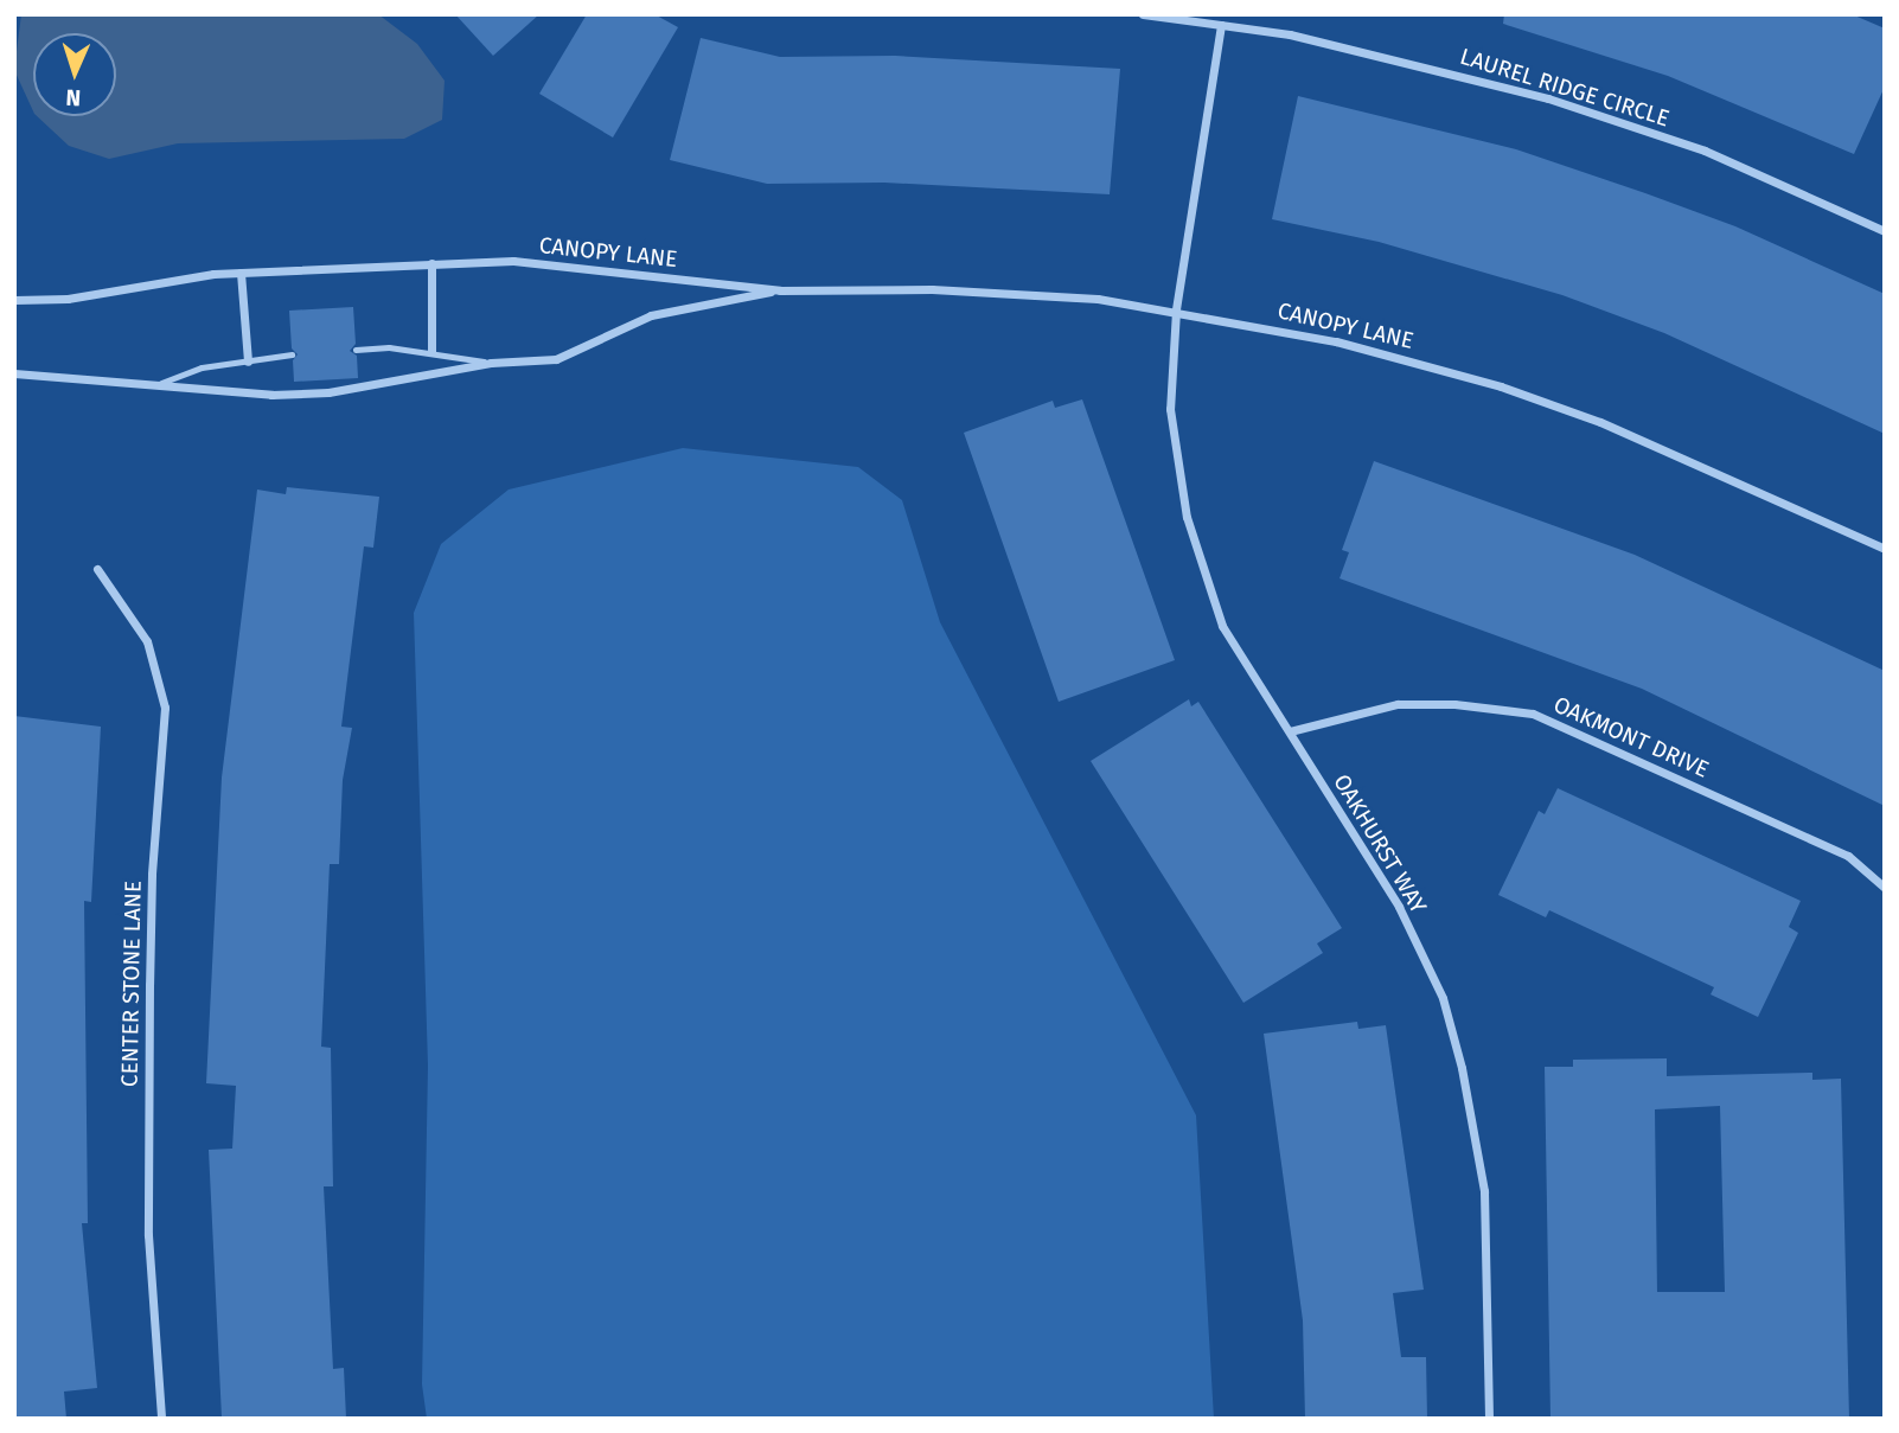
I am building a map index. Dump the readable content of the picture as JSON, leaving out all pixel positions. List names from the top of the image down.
{
  "streets": {
    "street": [
      "LAUREL RIDGE CIRCLE",
      "CANOPY LANE",
      "OAKMONT DRIVE",
      "OAKHURST WAY",
      "CENTER STONE LANE"
    ]
  },
  "crossings": [
    ["CANOPY LANE", "OAKHURST WAY"],
    ["OAKMONT DRIVE", "OAKHURST WAY"]
  ],
  "north": "bottom"
}
